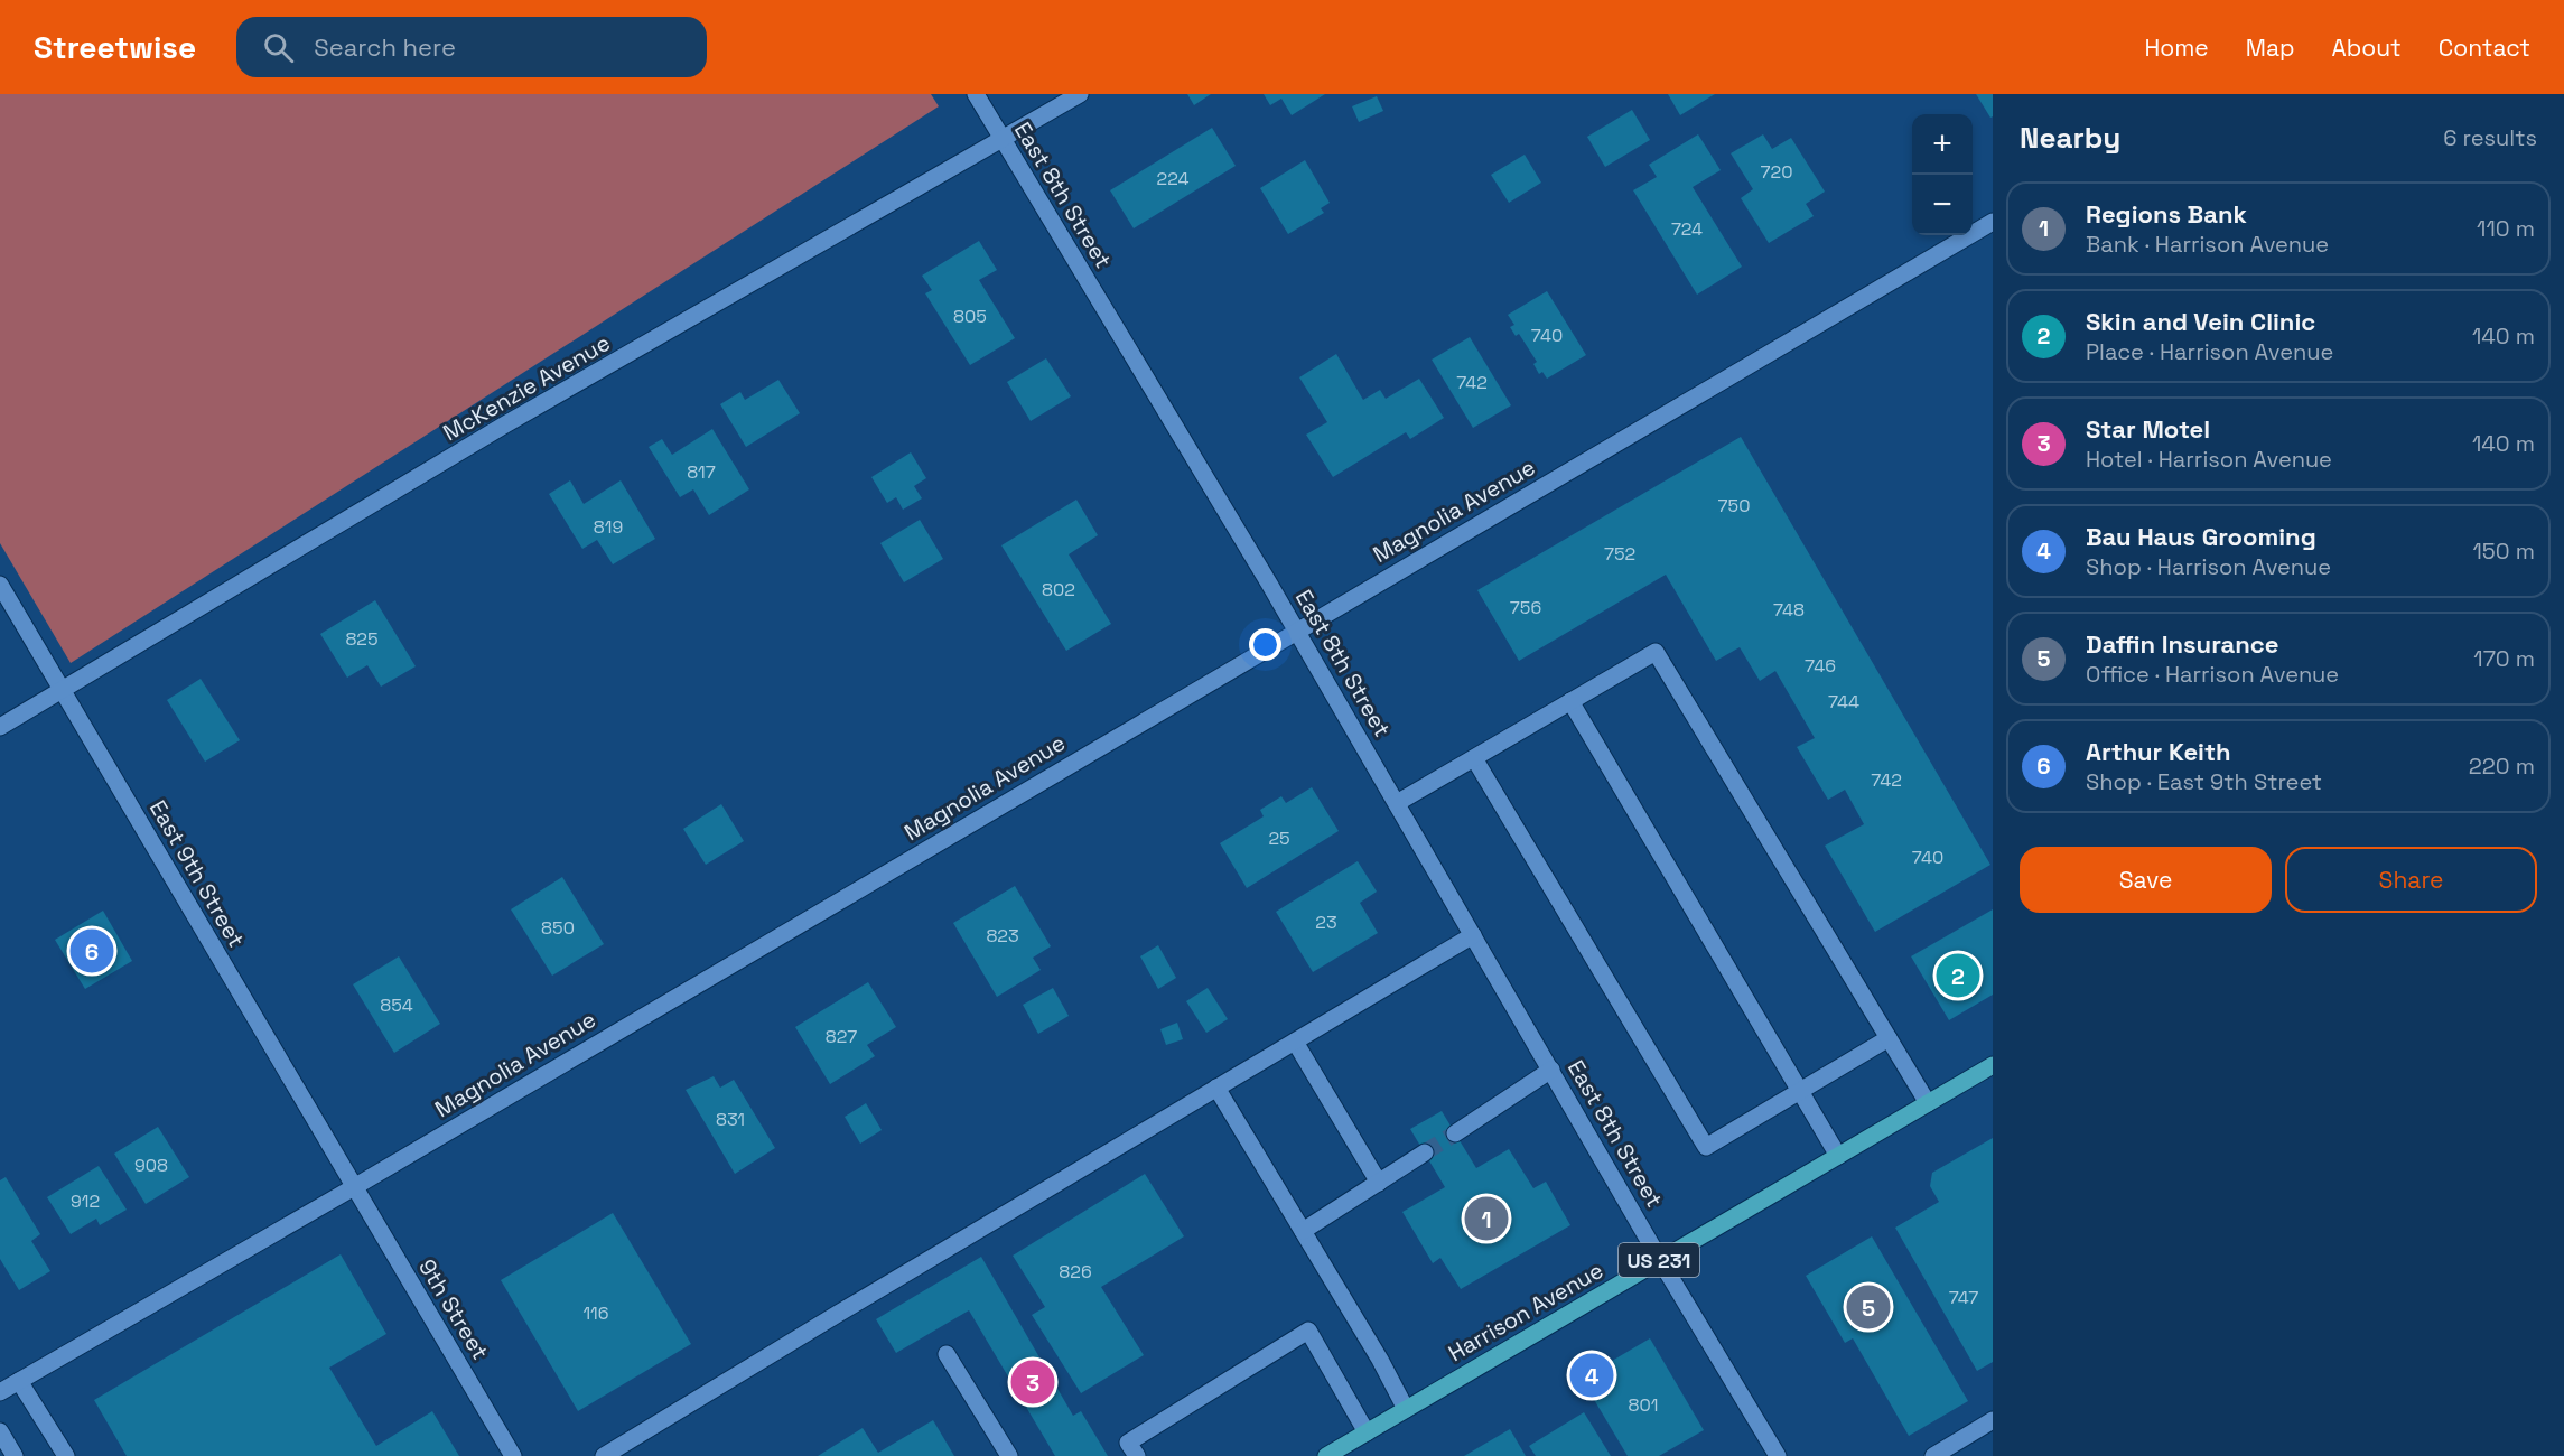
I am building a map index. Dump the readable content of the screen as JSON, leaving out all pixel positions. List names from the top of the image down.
{
  "streets": {
    "main road": ["US 231", "Harrison Avenue"],
    "street": [
      "East 8th Street",
      "McKenzie Avenue",
      "Magnolia Avenue",
      "East 9th Street",
      "9th Street"
    ]
  },
  "crossings": [
    ["East 8th Street", "McKenzie Avenue"],
    ["East 8th Street", "Magnolia Avenue"],
    ["East 8th Street", "Harrison Avenue"],
    ["McKenzie Avenue", "East 9th Street"],
    ["Magnolia Avenue", "East 9th Street"],
    ["Magnolia Avenue", "9th Street"],
    ["East 9th Street", "9th Street"]
  ],
  "house_numbers": [
    "720",
    "224",
    "724",
    "805",
    "740",
    "742",
    "817",
    "750",
    "819",
    "752",
    "802",
    "756",
    "748",
    "825",
    "746",
    "744",
    "742",
    "25",
    "740",
    "23",
    "850",
    "823",
    "854",
    "827",
    "831",
    "908",
    "912",
    "826",
    "747",
    "116",
    "801"
  ],
  "page": {
    "header": "Streetwise",
    "search": "Search here",
    "nav": [
      "Home",
      "Map",
      "About",
      "Contact"
    ],
    "heading": ["Nearby", "6 results"],
    "map_buttons": ["+", "−"],
    "list": [
      {
        "mark": "1",
        "name": "Regions Bank",
        "note": "Bank · Harrison Avenue",
        "value": "110 m"
      },
      {
        "mark": "2",
        "name": "Skin and Vein Clinic",
        "note": "Place · Harrison Avenue",
        "value": "140 m"
      },
      {
        "mark": "3",
        "name": "Star Motel",
        "note": "Hotel · Harrison Avenue",
        "value": "140 m"
      },
      {
        "mark": "4",
        "name": "Bau Haus Grooming",
        "note": "Shop · Harrison Avenue",
        "value": "150 m"
      },
      {
        "mark": "5",
        "name": "Daffin Insurance",
        "note": "Office · Harrison Avenue",
        "value": "170 m"
      },
      {
        "mark": "6",
        "name": "Arthur Keith",
        "note": "Shop · East 9th Street",
        "value": "220 m"
      }
    ],
    "buttons": ["Save", "Share"],
    "pins": [
      "6",
      "2",
      "1",
      "5",
      "4",
      "3"
    ]
  }
}
